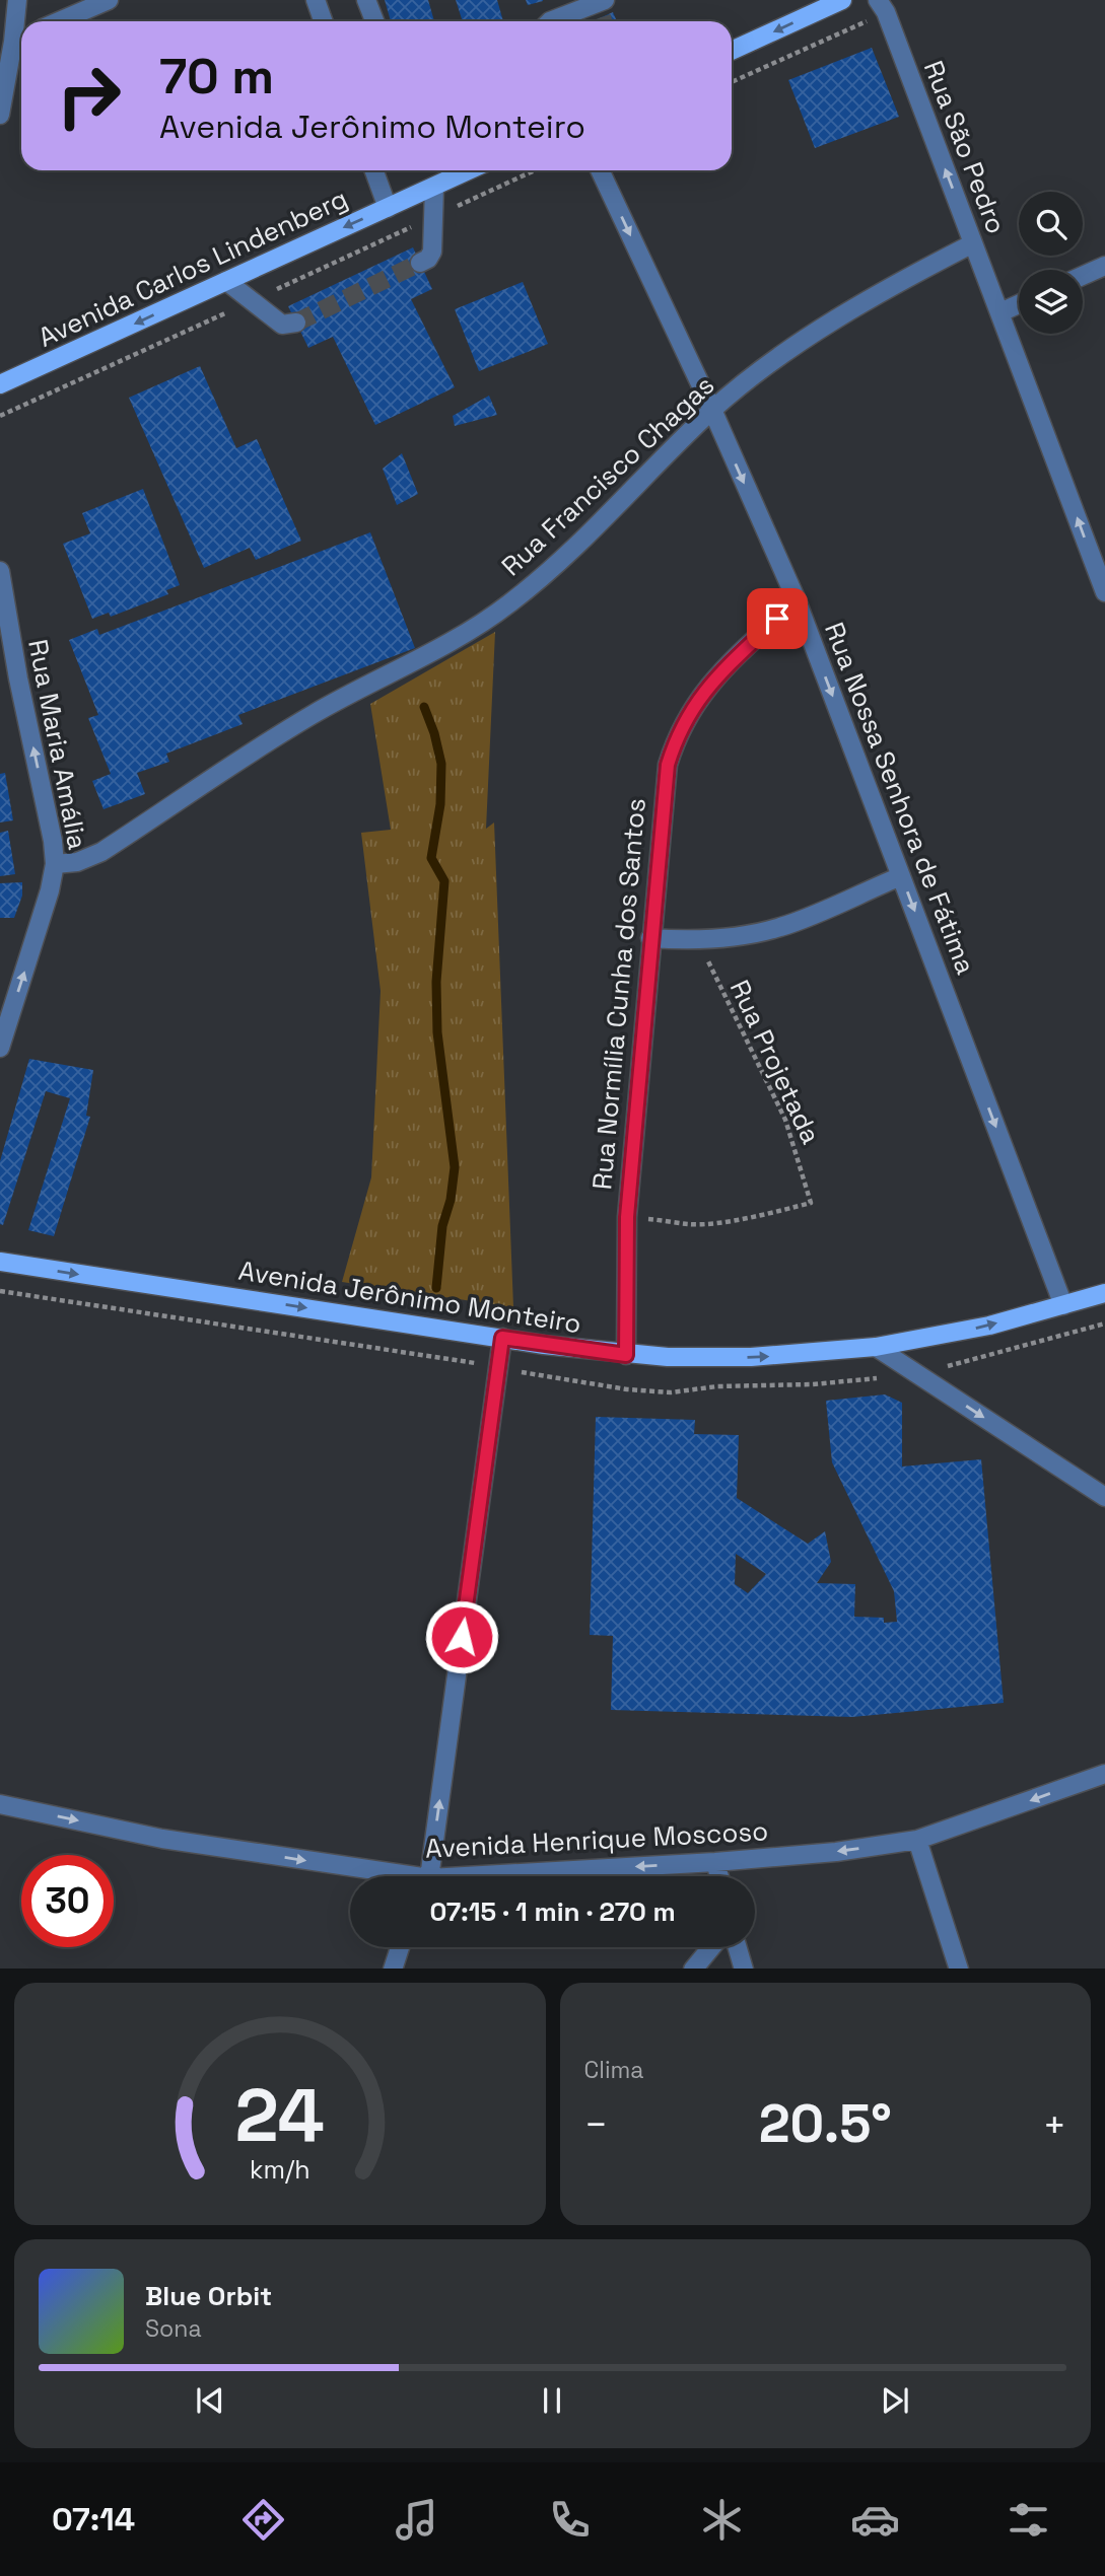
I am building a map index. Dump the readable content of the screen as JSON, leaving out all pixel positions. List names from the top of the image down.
{
  "streets": {
    "main road": ["Avenida Carlos Lindenberg", "Avenida Jerônimo Monteiro"],
    "street": [
      "Rua São Pedro",
      "Rua Francisco Chagas",
      "Rua Maria Amália",
      "Rua Nossa Senhora de Fátima",
      "Rua Normília Cunha dos Santos",
      "Avenida Henrique Moscoso"
    ],
    "path": ["Rua Projetada"]
  },
  "crossings": [
    ["Rua São Pedro", "Rua Francisco Chagas"],
    ["Rua Francisco Chagas", "Rua Maria Amália"],
    ["Rua Francisco Chagas", "Rua Nossa Senhora de Fátima"],
    ["Rua Nossa Senhora de Fátima", "Rua Normília Cunha dos Santos"],
    ["Rua Nossa Senhora de Fátima", "Avenida Jerônimo Monteiro"],
    ["Rua Normília Cunha dos Santos", "Rua Projetada"],
    ["Rua Normília Cunha dos Santos", "Avenida Jerônimo Monteiro"]
  ],
  "one_way": [
    "Rua São Pedro",
    "Avenida Carlos Lindenberg",
    "Rua Maria Amália",
    "Rua Nossa Senhora de Fátima",
    "Avenida Jerônimo Monteiro"
  ],
  "page": {
    "turn": ["70 m", "Avenida Jerônimo Monteiro"],
    "limit": "30",
    "trip": "07:15 · 1 min · 270 m",
    "tile": "Clima",
    "heat": ["−", "20.5°", "+"],
    "song": ["Blue Orbit", "Sona"],
    "tabs": "07:14",
    "gauge": ["24", "km/h"]
  }
}
